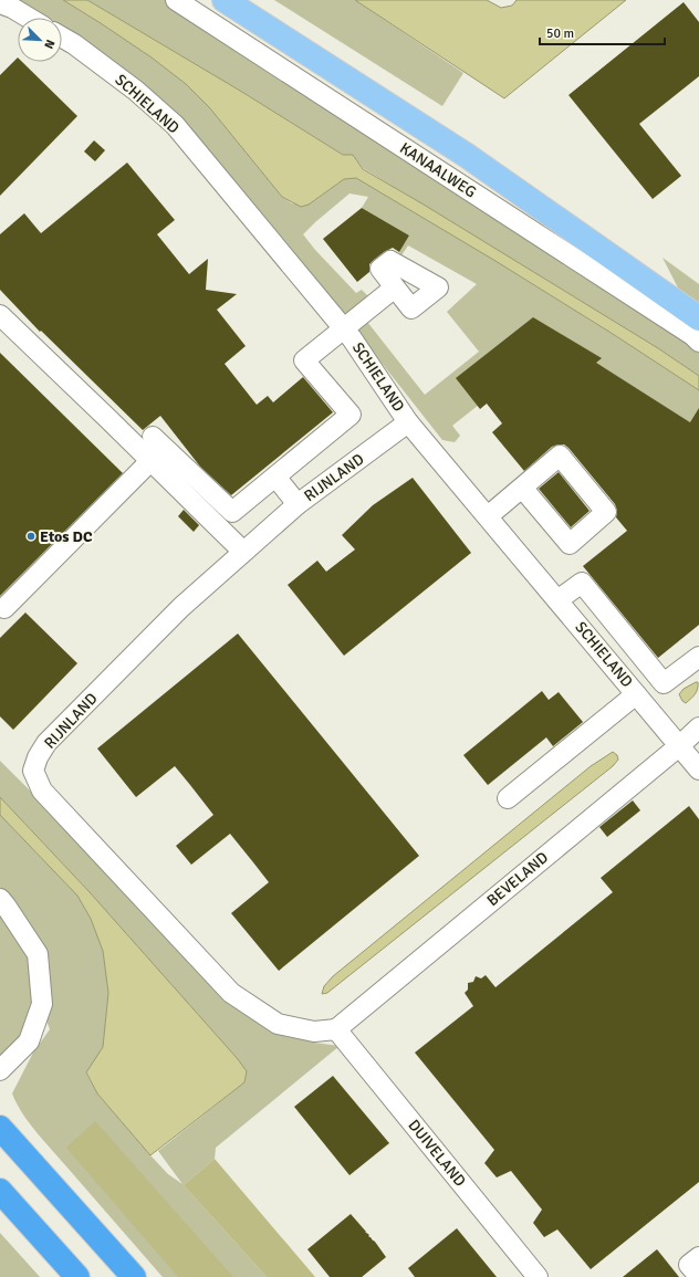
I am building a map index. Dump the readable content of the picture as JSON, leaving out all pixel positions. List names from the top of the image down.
{
  "streets": {
    "main road": ["KANAALWEG"],
    "street": [
      "SCHIELAND",
      "RIJNLAND",
      "BEVELAND",
      "DUIVELAND"
    ]
  },
  "crossings": [
    ["SCHIELAND", "RIJNLAND"],
    ["SCHIELAND", "BEVELAND"],
    ["RIJNLAND", "BEVELAND"],
    ["RIJNLAND", "DUIVELAND"],
    ["BEVELAND", "DUIVELAND"]
  ],
  "places": ["Etos DC"],
  "scale_bar": "50 m",
  "north": "bottom right"
}
